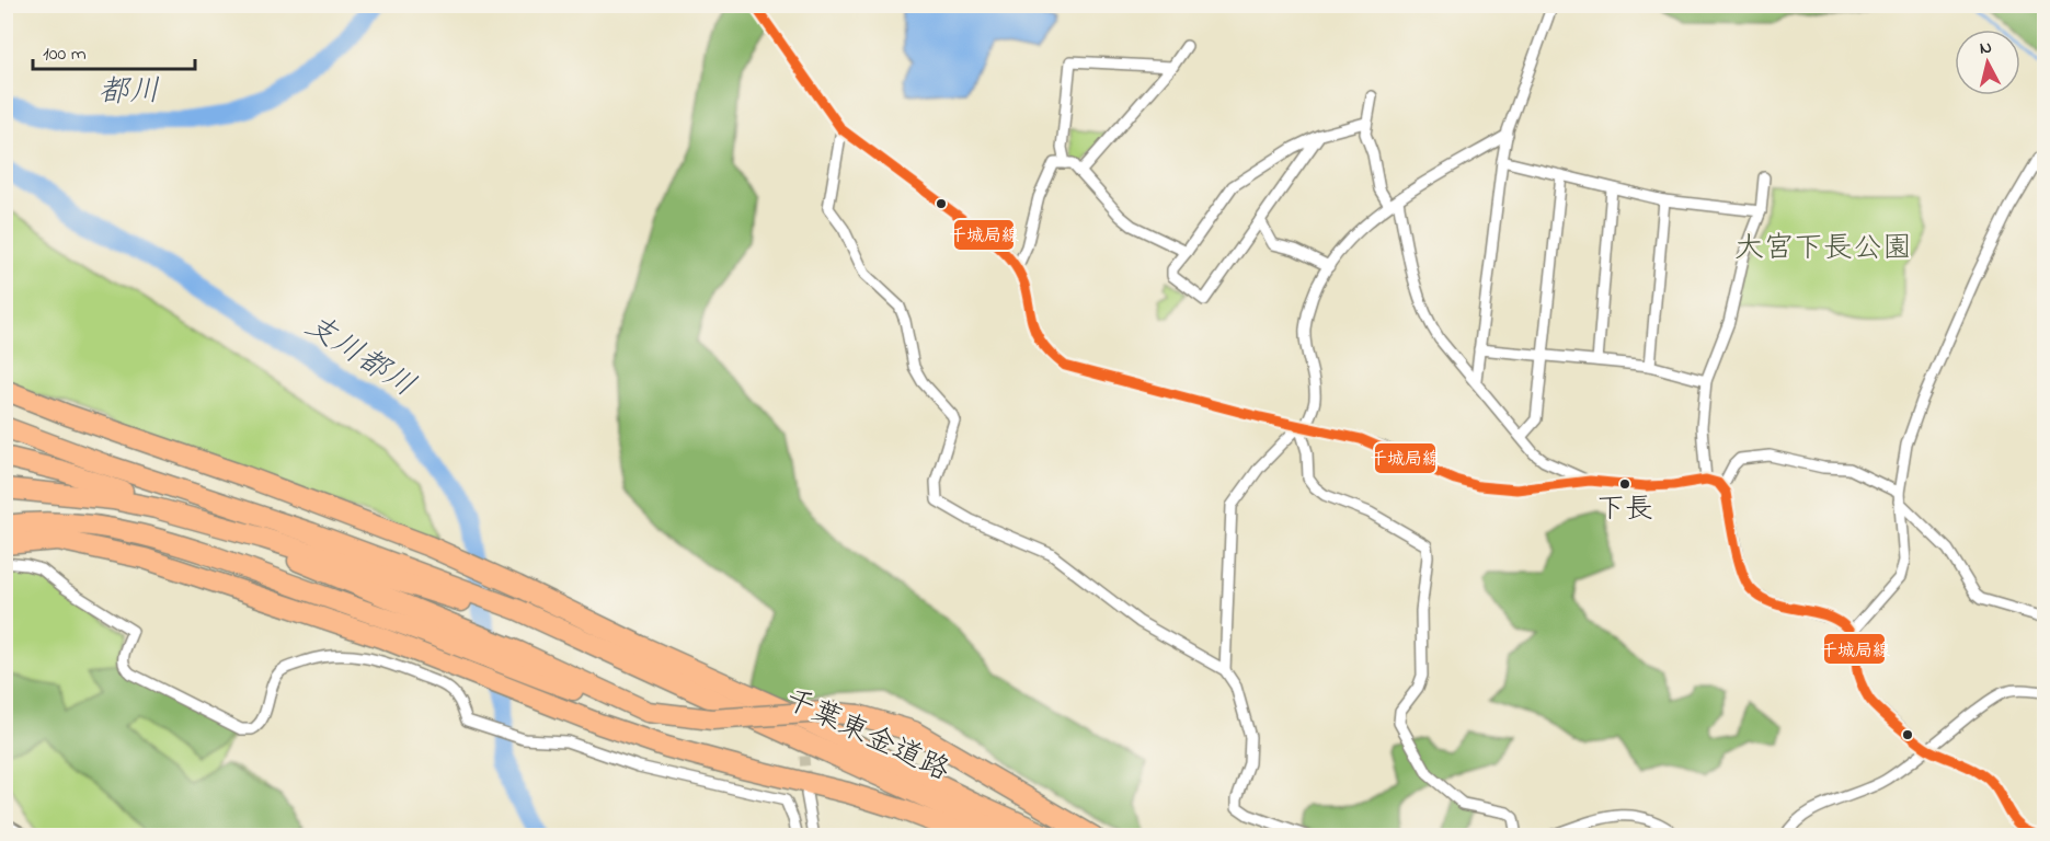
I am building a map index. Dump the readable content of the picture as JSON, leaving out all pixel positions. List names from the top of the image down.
{
  "streets": {
    "highway": ["千葉東金道路"]
  },
  "water": ["都川", "支川都川"],
  "parks": ["大宮下長公園"],
  "places": ["下長"],
  "lines": ["transit line 千城局線"],
  "scale_bar": "100 m",
  "north": "top"
}
